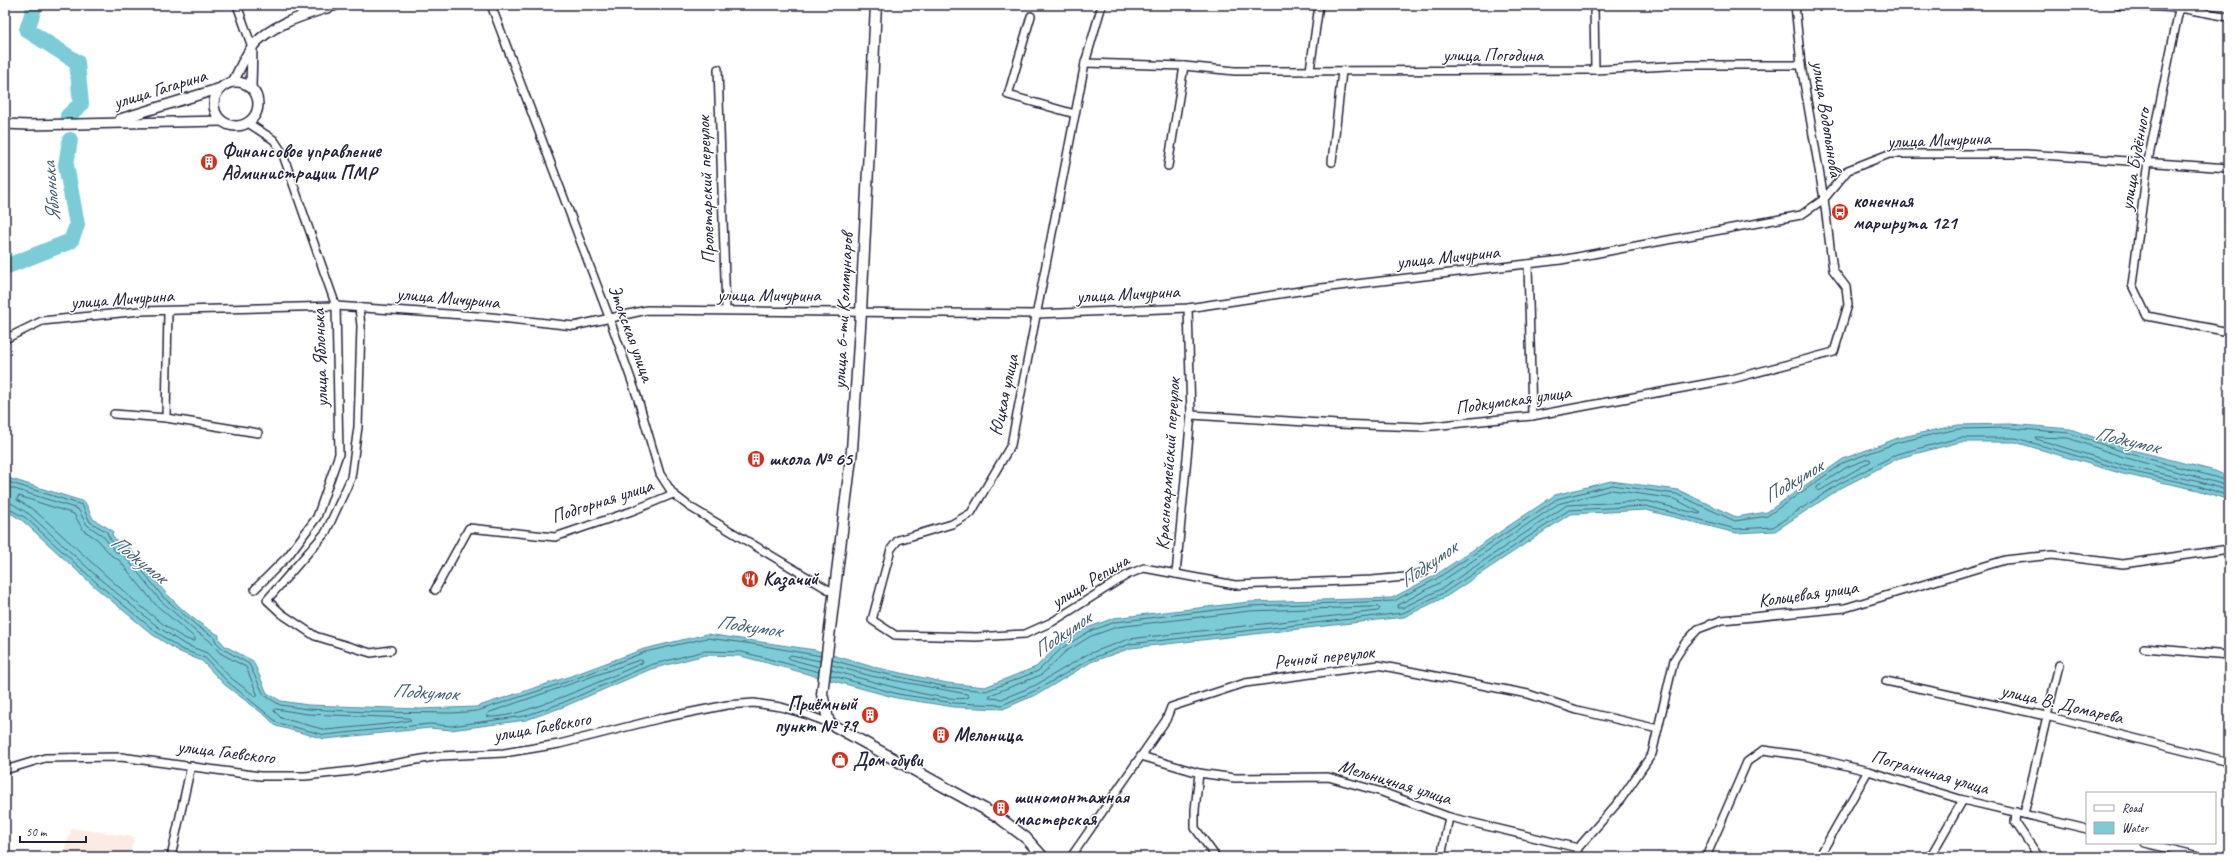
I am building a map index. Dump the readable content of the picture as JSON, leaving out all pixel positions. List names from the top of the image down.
{
  "streets": {
    "main road": ["улица 6-ти Коммунаров", "улица Гаевского"],
    "street": [
      "улица Погодина",
      "улица Гагарина",
      "улица Водопьянова",
      "улица Мичурина",
      "улица Будённого",
      "Пролетарский переулок",
      "Этокская улица",
      "улица Яблонька",
      "Юцкая улица",
      "Подкумская улица",
      "Красноармейский переулок",
      "Подгорная улица",
      "улица Репина",
      "Кольцевая улица",
      "Речной переулок",
      "улица В. Домарева",
      "Пограничная улица",
      "Мельничная улица"
    ]
  },
  "crossings": [
    ["улица Погодина", "улица Водопьянова"],
    ["улица Погодина", "Юцкая улица"],
    ["улица Гагарина", "улица Яблонька"],
    ["улица Водопьянова", "улица Мичурина"],
    ["улица Водопьянова", "Подкумская улица"],
    ["улица Мичурина", "улица Будённого"],
    ["улица Мичурина", "Пролетарский переулок"],
    ["улица Мичурина", "улица 6-ти Коммунаров"],
    ["улица Мичурина", "Этокская улица"],
    ["улица Мичурина", "улица Яблонька"],
    ["улица Мичурина", "Юцкая улица"],
    ["улица Мичурина", "Красноармейский переулок"],
    ["улица 6-ти Коммунаров", "Этокская улица"],
    ["улица 6-ти Коммунаров", "улица Гаевского"],
    ["Этокская улица", "Подгорная улица"],
    ["Юцкая улица", "улица Репина"],
    ["Подкумская улица", "Красноармейский переулок"],
    ["Красноармейский переулок", "улица Репина"],
    ["Кольцевая улица", "Речной переулок"],
    ["Кольцевая улица", "Мельничная улица"],
    ["Речной переулок", "Мельничная улица"]
  ],
  "water": ["Яблонька", "Подкумок"],
  "places": {
    "building": [
      "Финансовое управление Администрации ПМР",
      "школа № 65",
      "Приёмный пункт № 79",
      "Мельница",
      "шиномонтажная мастерская"
    ],
    "bus stop": ["конечная маршрута 121"],
    "restaurant": ["Казачий"],
    "shop": ["Дом обуви"]
  },
  "legend": ["Road", "Water"],
  "scale_bar": "50 m"
}
